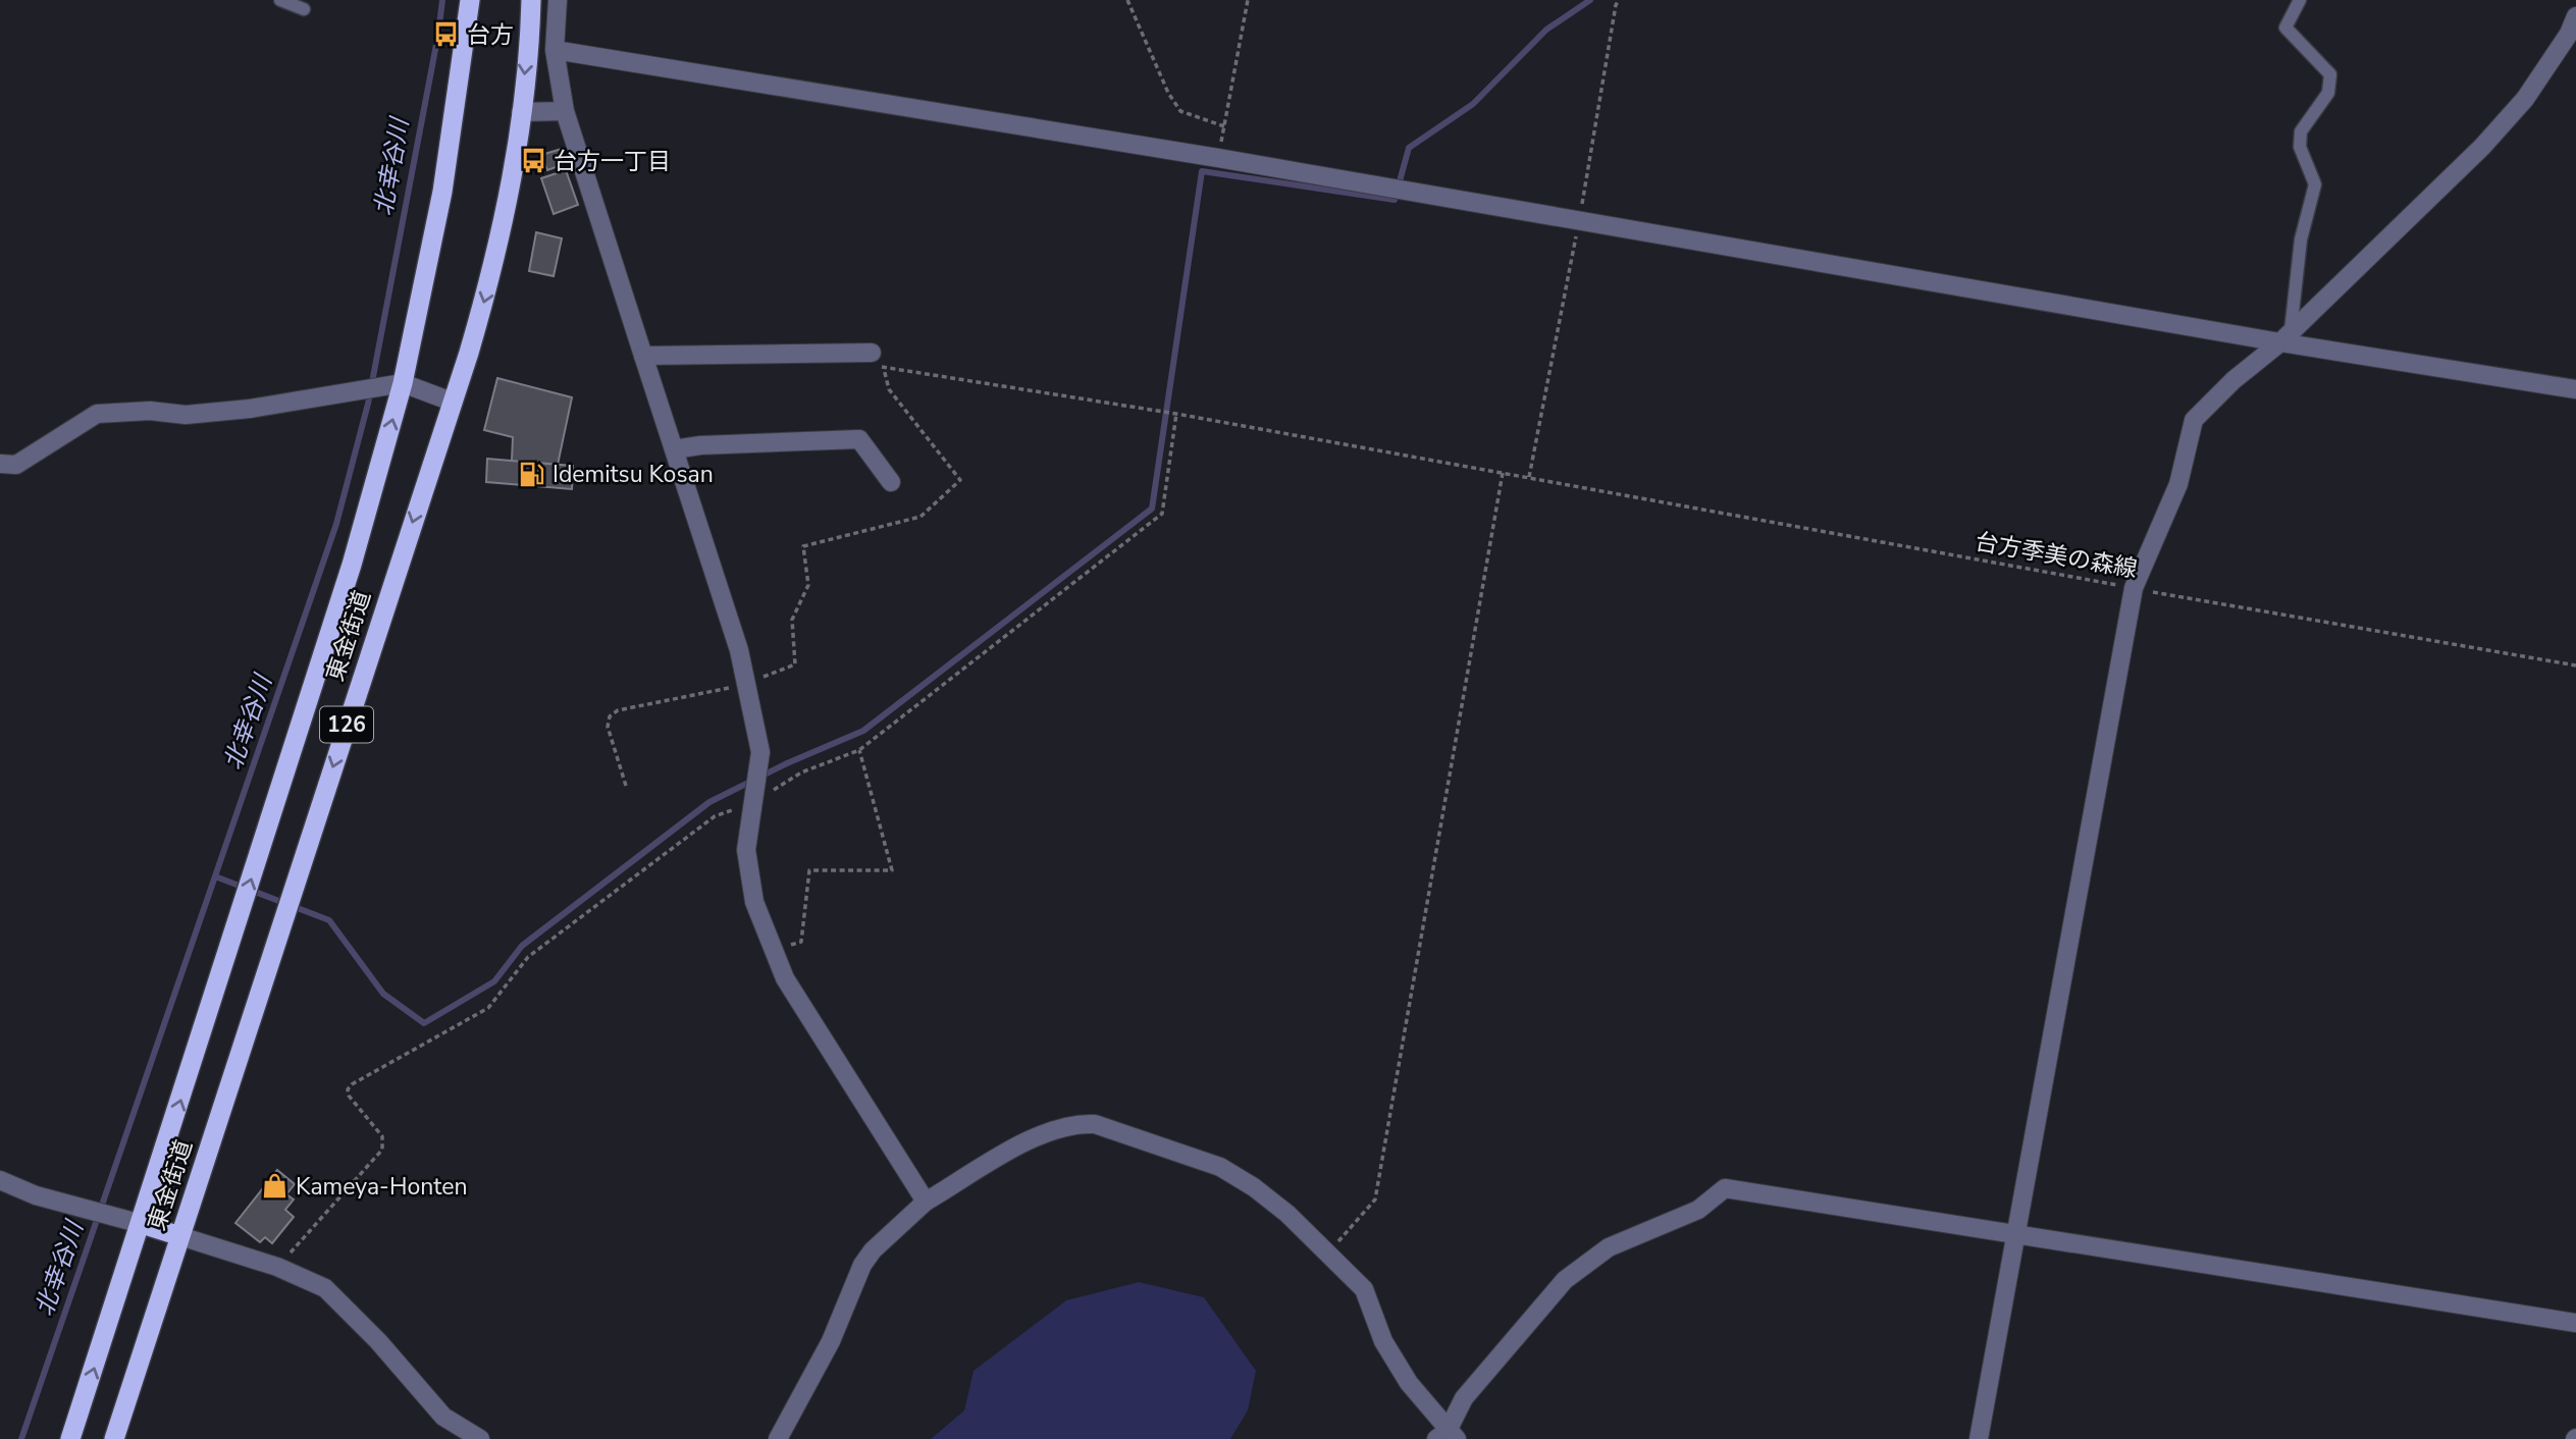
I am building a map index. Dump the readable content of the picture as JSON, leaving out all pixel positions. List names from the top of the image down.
{
  "streets": {
    "highway": ["東金街道", "126"],
    "path": ["台方季美の森線"]
  },
  "water": ["北幸谷川"],
  "places": {
    "bus stop": ["台方", "台方一丁目"],
    "fuel station": ["Idemitsu Kosan"],
    "shop": ["Kameya-Honten"]
  }
}
